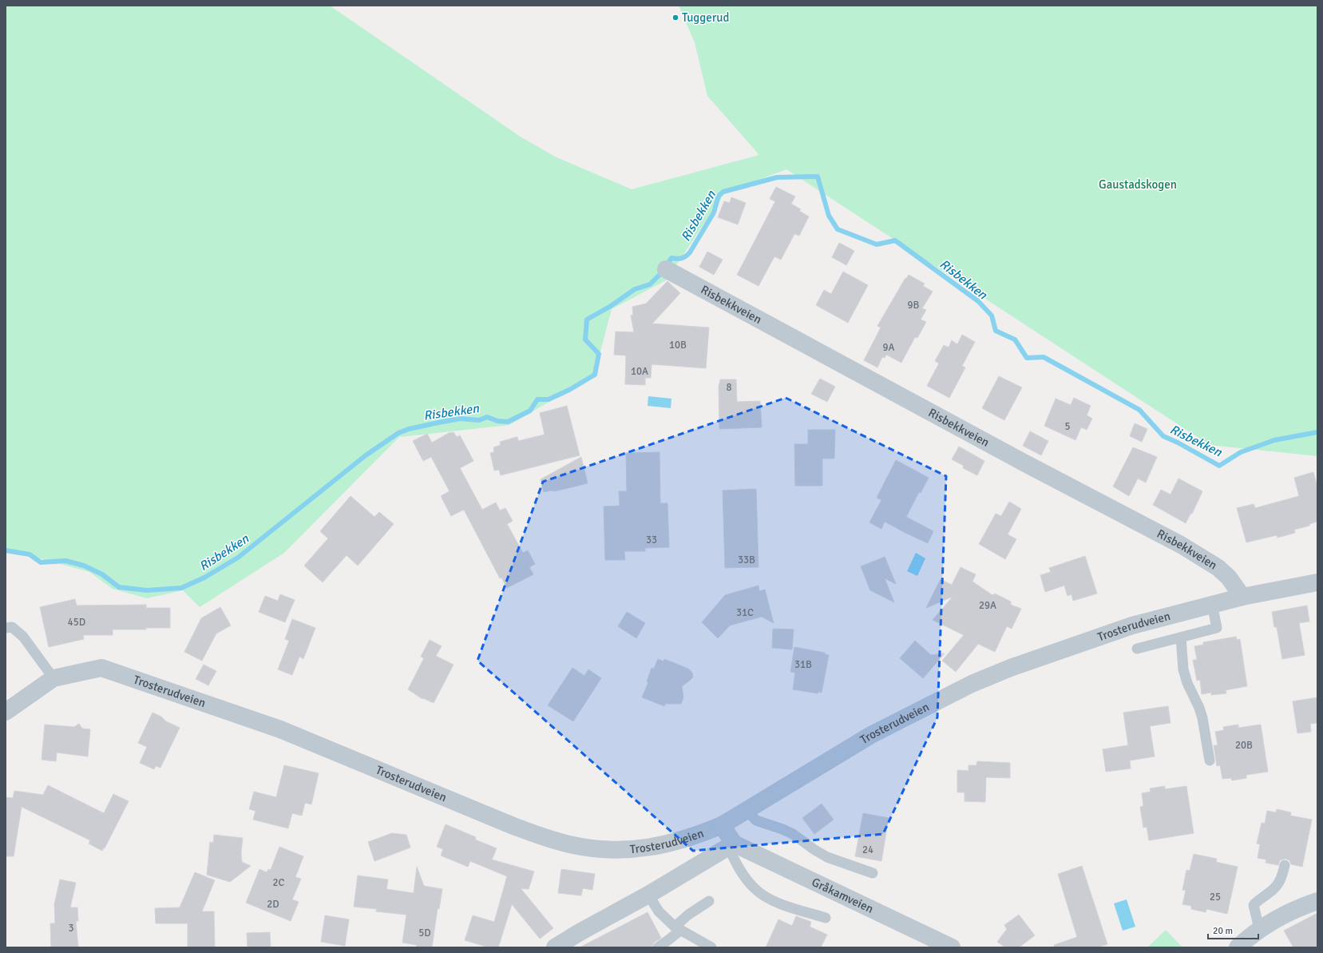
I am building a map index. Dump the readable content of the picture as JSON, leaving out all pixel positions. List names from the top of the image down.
{
  "streets": {
    "street": ["Risbekkveien", "Trosterudveien", "Gråkamveien"]
  },
  "crossings": [
    ["Risbekkveien", "Trosterudveien"]
  ],
  "water": ["Risbekken"],
  "parks": ["Gaustadskogen"],
  "places": ["Tuggerud"],
  "house_numbers": [
    "9B",
    "10B",
    "9A",
    "10A",
    "8",
    "5",
    "33",
    "33B",
    "29A",
    "31C",
    "45D",
    "31B",
    "20B",
    "24",
    "2C",
    "25",
    "2D",
    "3",
    "5D"
  ],
  "scale_bar": "20 m"
}
